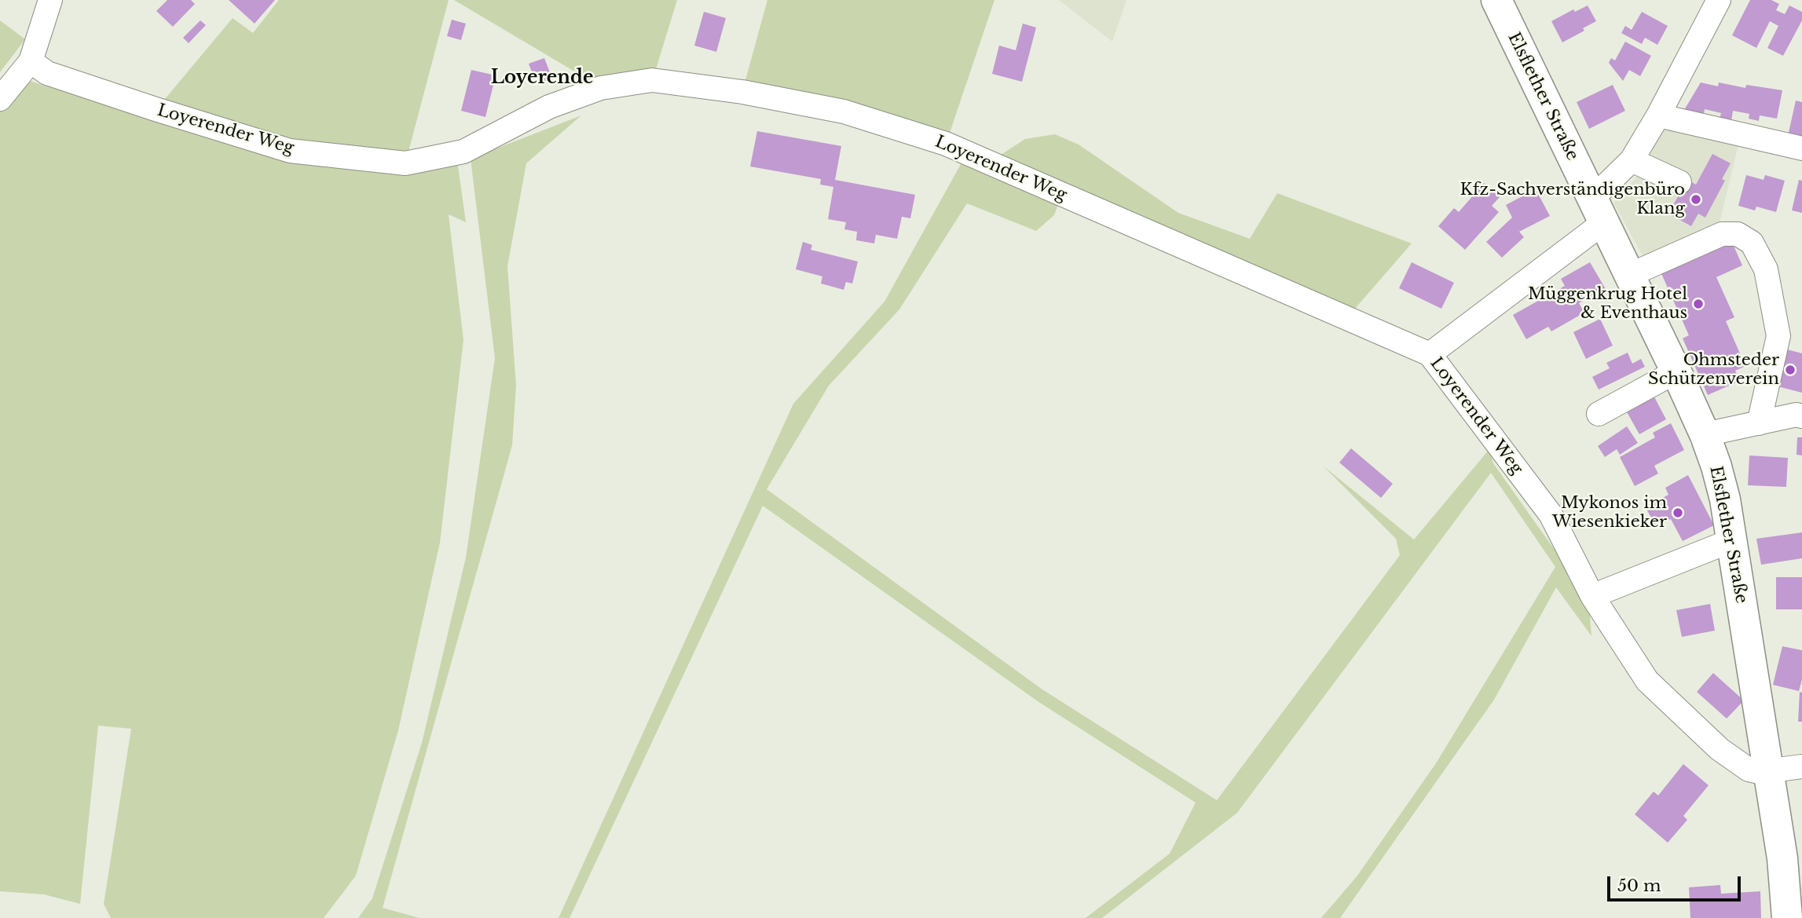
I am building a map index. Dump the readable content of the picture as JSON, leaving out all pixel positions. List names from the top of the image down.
{
  "streets": {
    "main road": ["Elsflether Straße"],
    "street": ["Loyerender Weg"]
  },
  "crossings": [
    ["Elsflether Straße", "Loyerender Weg"]
  ],
  "districts": ["Loyerende"],
  "places": [
    "Kfz-Sachverständigenbüro Klang",
    "Müggenkrug Hotel & Eventhaus",
    "Ohmsteder Schützenverein",
    "Mykonos im Wiesenkieker"
  ],
  "scale_bar": "50 m"
}
